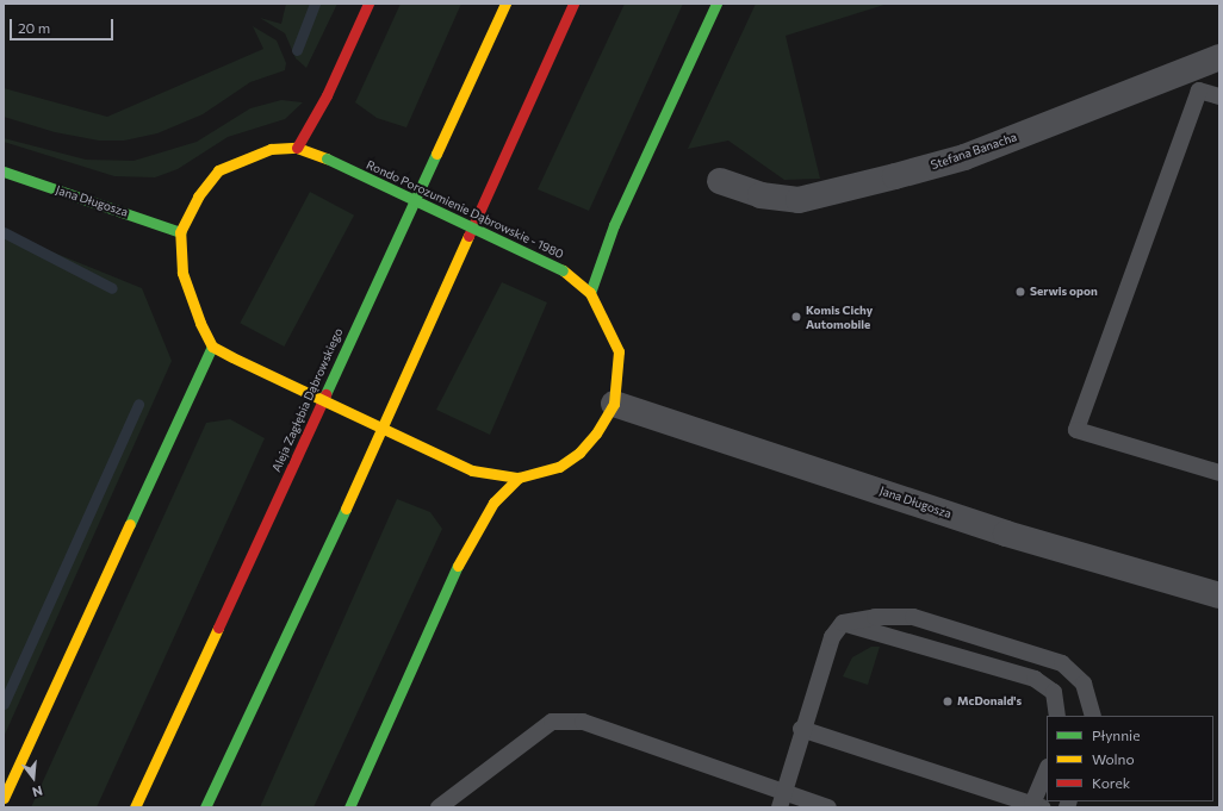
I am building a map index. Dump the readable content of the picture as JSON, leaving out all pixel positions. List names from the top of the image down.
{
  "streets": {
    "main road": ["Jana Długosza", "Rondo Porozumienie Dąbrowskie - 1980", "Aleja Zagłębia Dąbrowskiego"],
    "street": ["Stefana Banacha"]
  },
  "crossings": [
    ["Jana Długosza", "Rondo Porozumienie Dąbrowskie - 1980"]
  ],
  "places": ["Serwis opon", "Komis Cichy Automobile", "McDonald's"],
  "legend": ["Płynnie", "Wolno", "Korek"],
  "scale_bar": "20 m",
  "north": "bottom"
}
